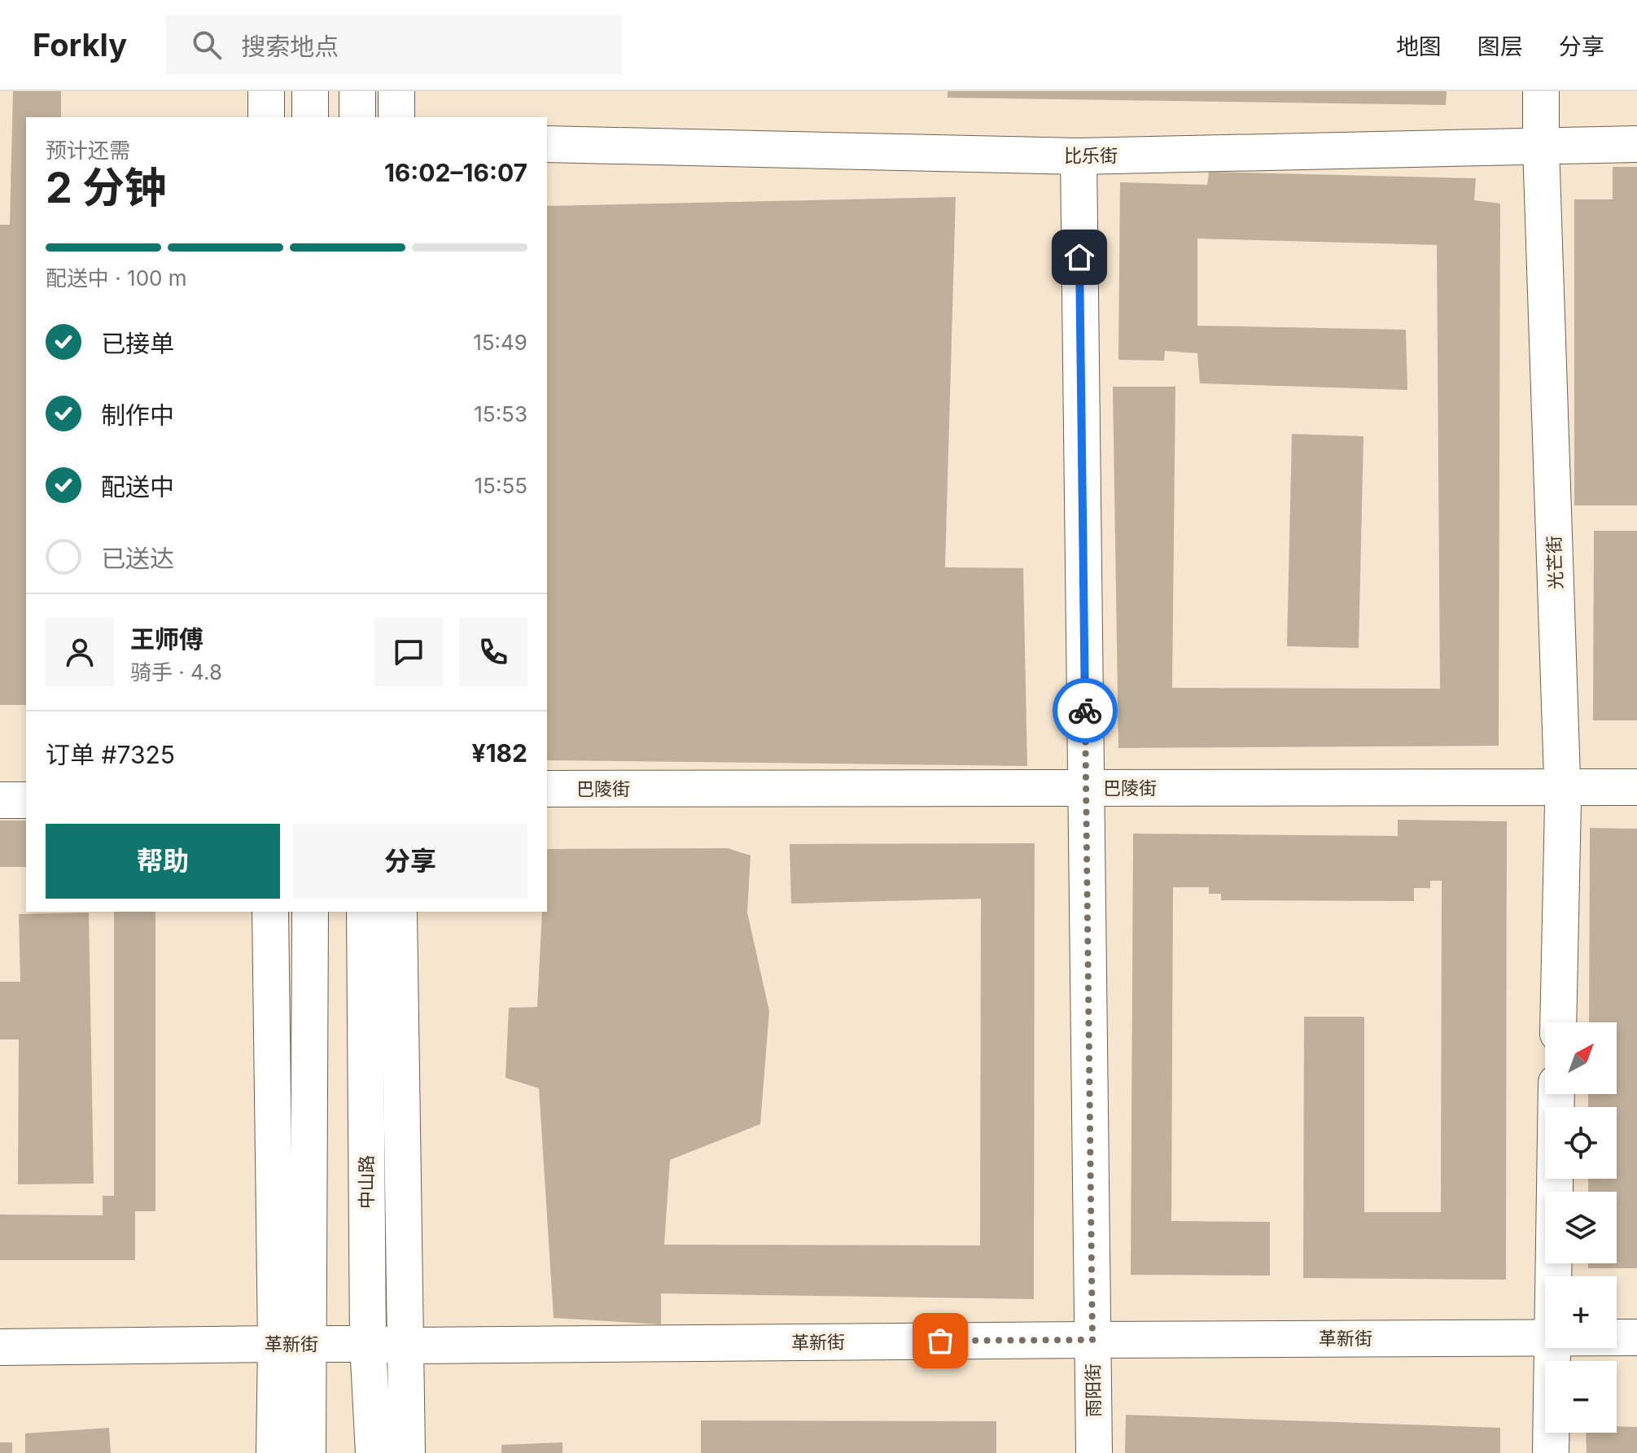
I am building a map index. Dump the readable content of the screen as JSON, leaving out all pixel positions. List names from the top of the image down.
{
  "streets": {
    "street": [
      "比乐街",
      "光芒街",
      "巴陵街",
      "中山路",
      "革新街",
      "雨阳街"
    ]
  },
  "crossings": [
    ["比乐街", "光芒街"],
    ["比乐街", "雨阳街"],
    ["光芒街", "巴陵街"],
    ["巴陵街", "雨阳街"],
    ["中山路", "革新街"],
    ["革新街", "雨阳街"]
  ],
  "north": "top right",
  "page": {
    "header": "Forkly",
    "search": "搜索地点",
    "nav": ["地图", "图层", "分享"],
    "heading": ["2 分钟", "预计还需", "16:02–16:07"],
    "panel": [
      "王师傅",
      "骑手 · 4.8",
      "订单 #7325",
      "¥182"
    ],
    "bar": "配送中 · 100 m",
    "list": [
      ["已接单", "15:49"],
      ["制作中", "15:53"],
      ["配送中", "15:55"],
      "已送达"
    ],
    "buttons": ["帮助", "分享"],
    "map_buttons": ["+", "−"]
  }
}
